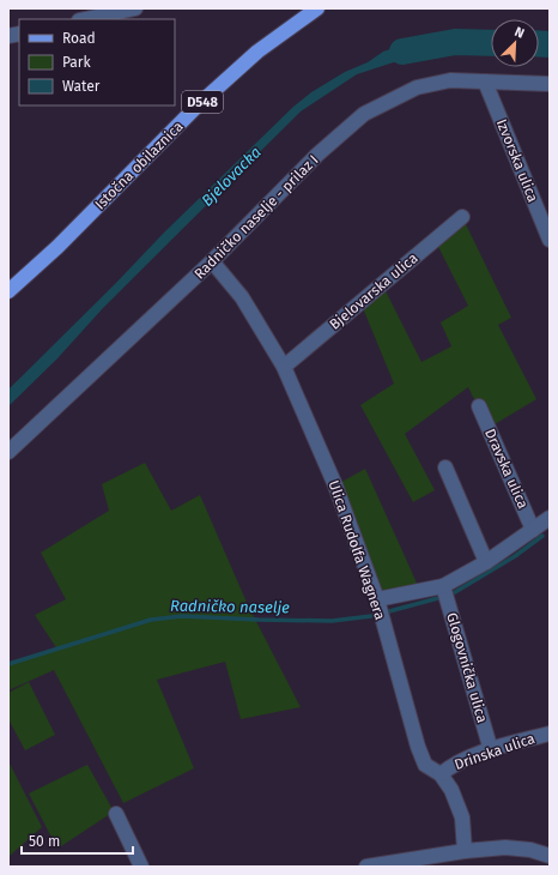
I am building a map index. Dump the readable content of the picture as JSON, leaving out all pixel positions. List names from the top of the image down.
{
  "streets": {
    "main road": ["D548", "Istočna obilaznica"],
    "street": [
      "Izvorska ulica",
      "Radničko naselje - prilaz I",
      "Bjelovarska ulica",
      "Dravska ulica",
      "Ulica Rudolfa Wagnera",
      "Glogovnička ulica",
      "Drinska ulica"
    ]
  },
  "crossings": [
    ["Izvorska ulica", "Radničko naselje - prilaz I"],
    ["Radničko naselje - prilaz I", "Ulica Rudolfa Wagnera"],
    ["Bjelovarska ulica", "Ulica Rudolfa Wagnera"],
    ["Dravska ulica", "Ulica Rudolfa Wagnera"],
    ["Dravska ulica", "Glogovnička ulica"],
    ["Ulica Rudolfa Wagnera", "Drinska ulica"],
    ["Glogovnička ulica", "Drinska ulica"]
  ],
  "water": ["Bjelovacka", "Radničko naselje"],
  "legend": ["Road", "Park", "Water"],
  "scale_bar": "50 m",
  "north": "top right"
}
